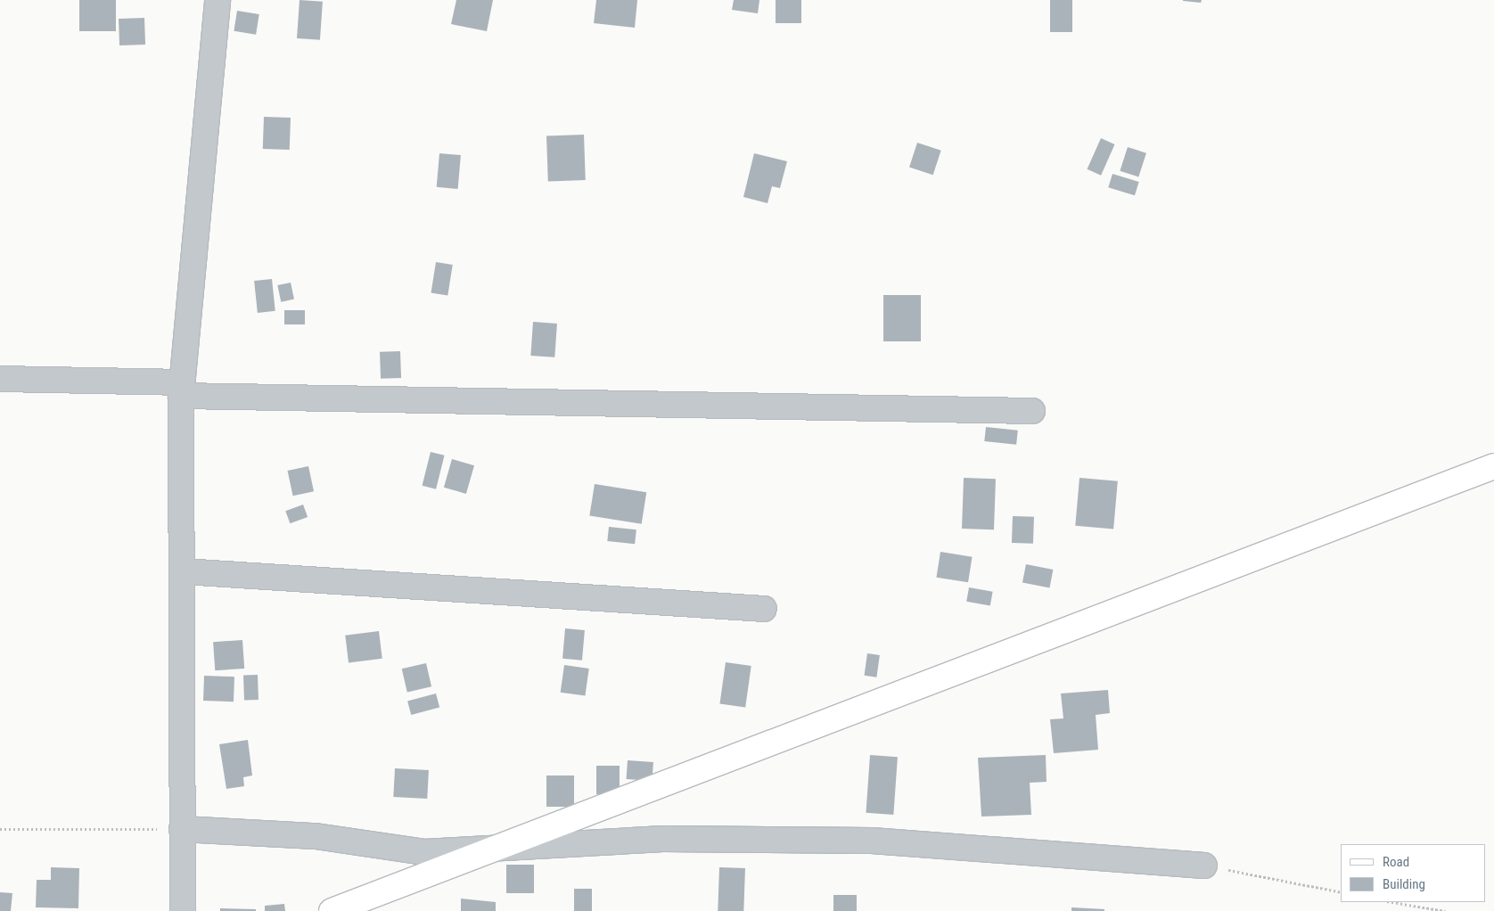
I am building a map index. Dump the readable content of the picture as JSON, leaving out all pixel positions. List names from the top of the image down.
{
  "legend": ["Road", "Building"]
}
